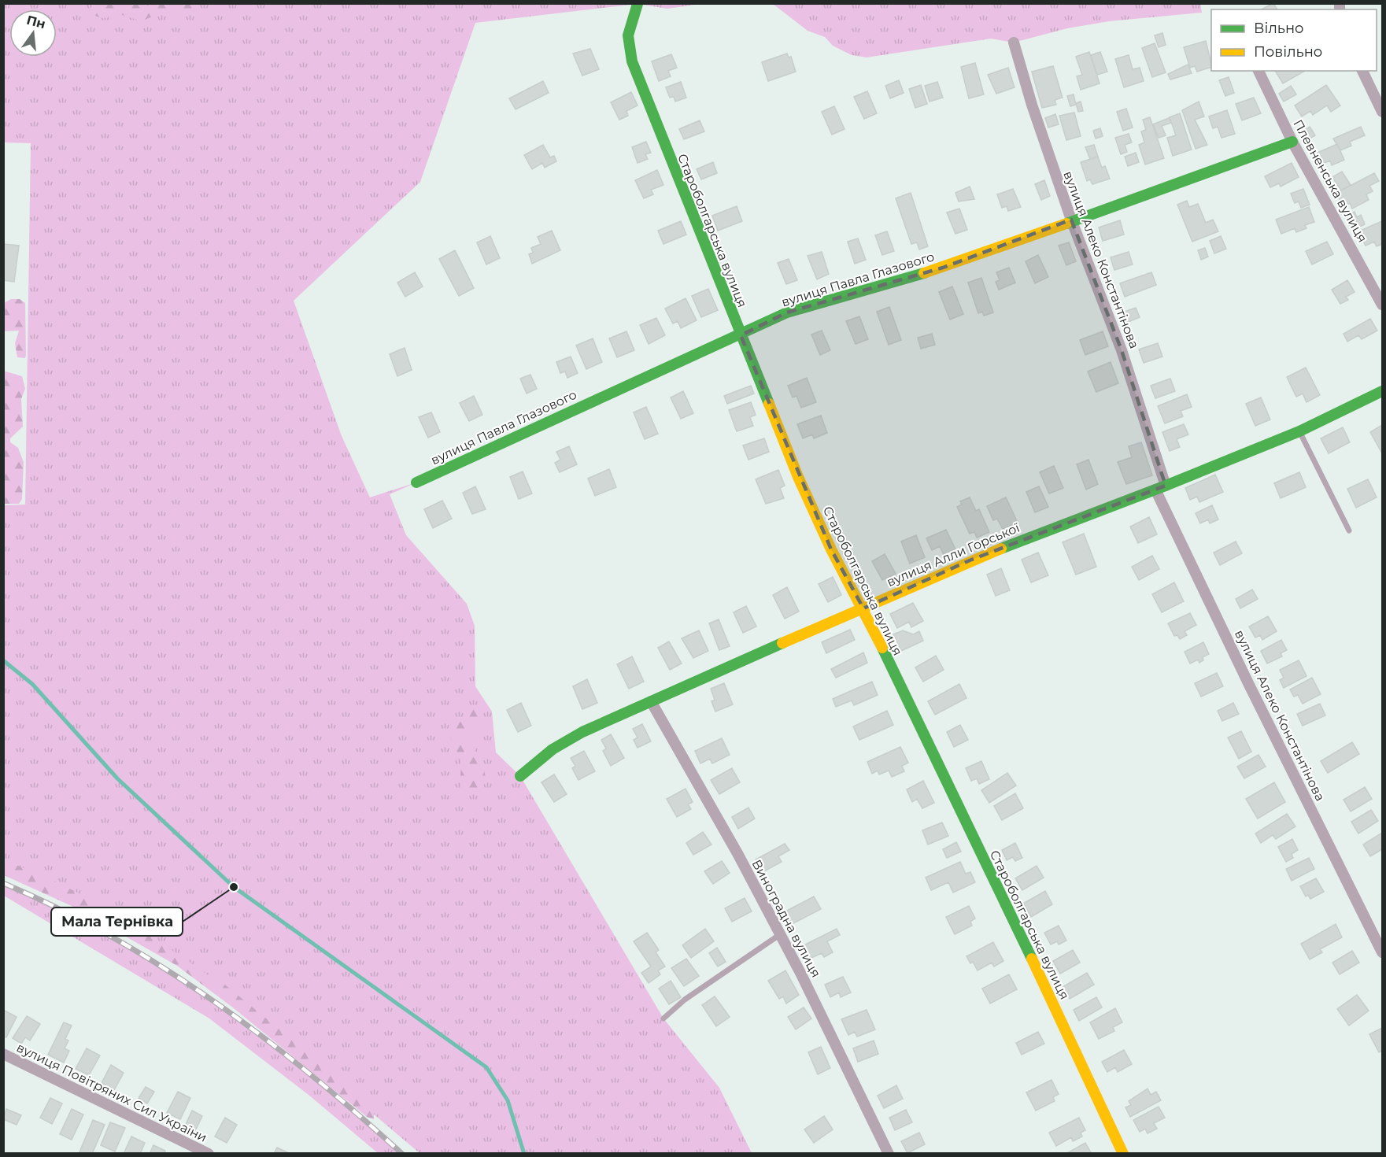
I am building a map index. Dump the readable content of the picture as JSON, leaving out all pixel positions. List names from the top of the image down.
{
  "streets": {
    "street": [
      "Плевненська вулиця",
      "Староболгарська вулиця",
      "вулиця Алеко Константінова",
      "вулиця Павла Глазового",
      "вулиця Алли Горської",
      "Виноградна вулиця",
      "вулиця Повітряних Сил України"
    ]
  },
  "crossings": [
    ["Плевненська вулиця", "вулиця Павла Глазового"],
    ["Староболгарська вулиця", "вулиця Павла Глазового"],
    ["Староболгарська вулиця", "вулиця Алли Горської"],
    ["вулиця Алеко Константінова", "вулиця Павла Глазового"],
    ["вулиця Алеко Константінова", "вулиця Алли Горської"],
    ["вулиця Алли Горської", "Виноградна вулиця"]
  ],
  "places": ["Мала Тернівка"],
  "legend": ["Вільно", "Повільно"],
  "north": "top"
}
